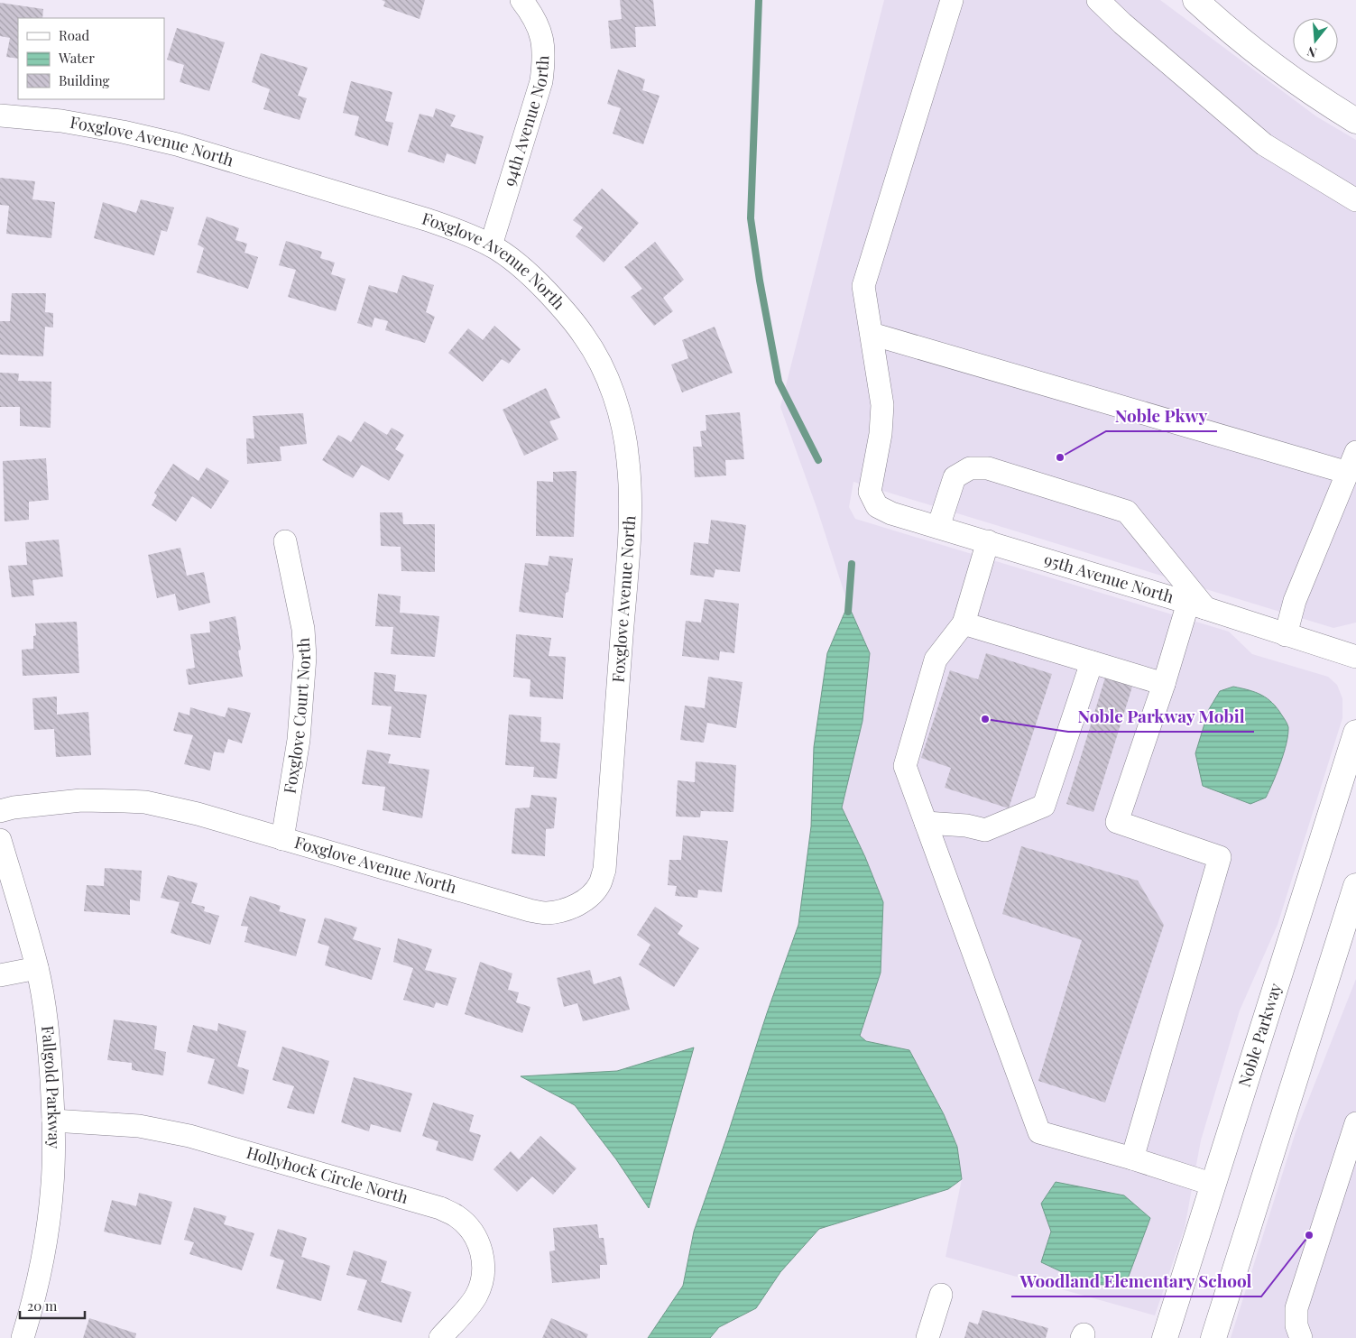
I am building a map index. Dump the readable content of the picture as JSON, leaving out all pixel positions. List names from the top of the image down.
{
  "streets": {
    "main road": ["Noble Parkway"],
    "street": [
      "94th Avenue North",
      "Foxglove Avenue North",
      "95th Avenue North",
      "Foxglove Court North",
      "Fallgold Parkway",
      "Hollyhock Circle North"
    ]
  },
  "crossings": [
    ["94th Avenue North", "Foxglove Avenue North"],
    ["Foxglove Avenue North", "Foxglove Court North"],
    ["Fallgold Parkway", "Hollyhock Circle North"]
  ],
  "places": ["Noble Pkwy", "Noble Parkway Mobil", "Woodland Elementary School"],
  "legend": ["Road", "Water", "Building"],
  "scale_bar": "20 m",
  "north": "bottom"
}
